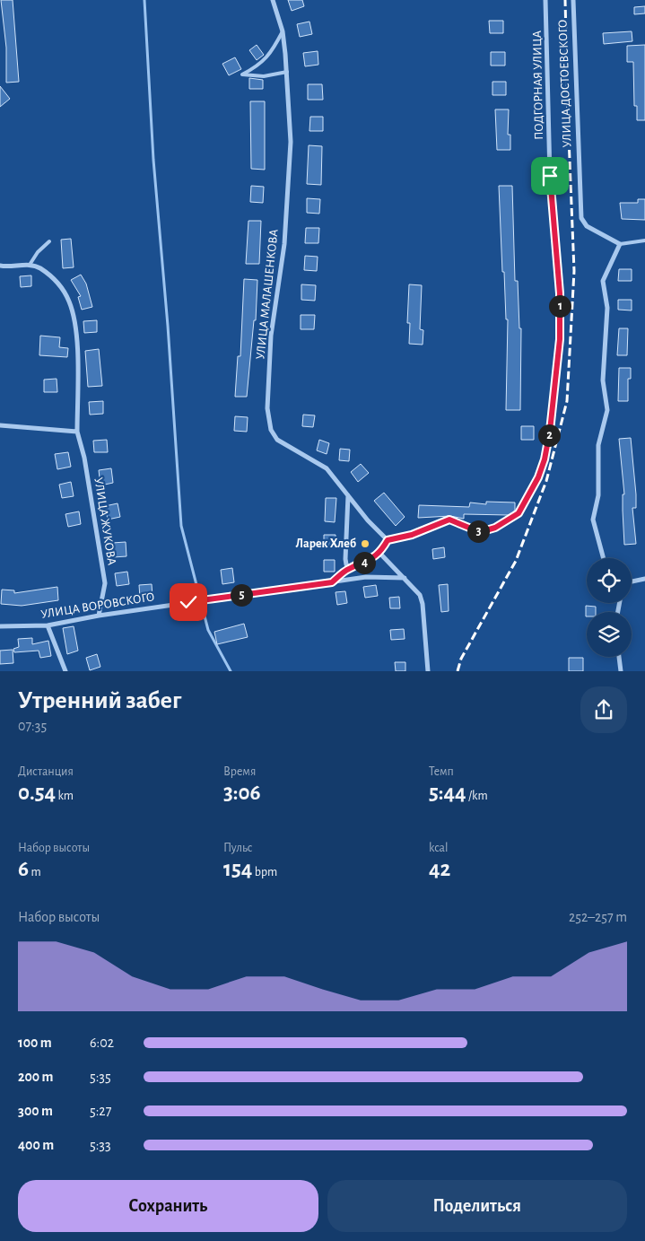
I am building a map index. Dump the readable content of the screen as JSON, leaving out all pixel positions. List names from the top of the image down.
{
  "streets": {
    "street": [
      "УЛИЦА ДОСТОЕВСКОГО",
      "ПОДГОРНАЯ УЛИЦА",
      "УЛИЦА МАЛАШЕНКОВА",
      "УЛИЦА ЖУКОВА",
      "УЛИЦА ВОРОВСКОГО"
    ]
  },
  "crossings": [
    ["ПОДГОРНАЯ УЛИЦА", "УЛИЦА МАЛАШЕНКОВА"],
    ["УЛИЦА ЖУКОВА", "УЛИЦА ВОРОВСКОГО"]
  ],
  "places": ["Ларек Хлеб"],
  "page": {
    "pins": [
      "1",
      "2",
      "3",
      "4",
      "5"
    ],
    "heading": ["Утренний забег", "07:35"],
    "stats": [
      ["Дистанция", "0.54 km"],
      ["Время", "3:06"],
      ["Темп", "5:44 /km"],
      ["Набор высоты", "6 m"],
      ["Пульс", "154 bpm"],
      ["kcal", "42"]
    ],
    "chart": ["Набор высоты", "252–257 m"],
    "list": [
      {
        "name": "100 m",
        "note": "6:02"
      },
      {
        "name": "200 m",
        "note": "5:35"
      },
      {
        "name": "300 m",
        "note": "5:27"
      },
      {
        "name": "400 m",
        "note": "5:33"
      }
    ],
    "buttons": ["Сохранить", "Поделиться"]
  }
}
